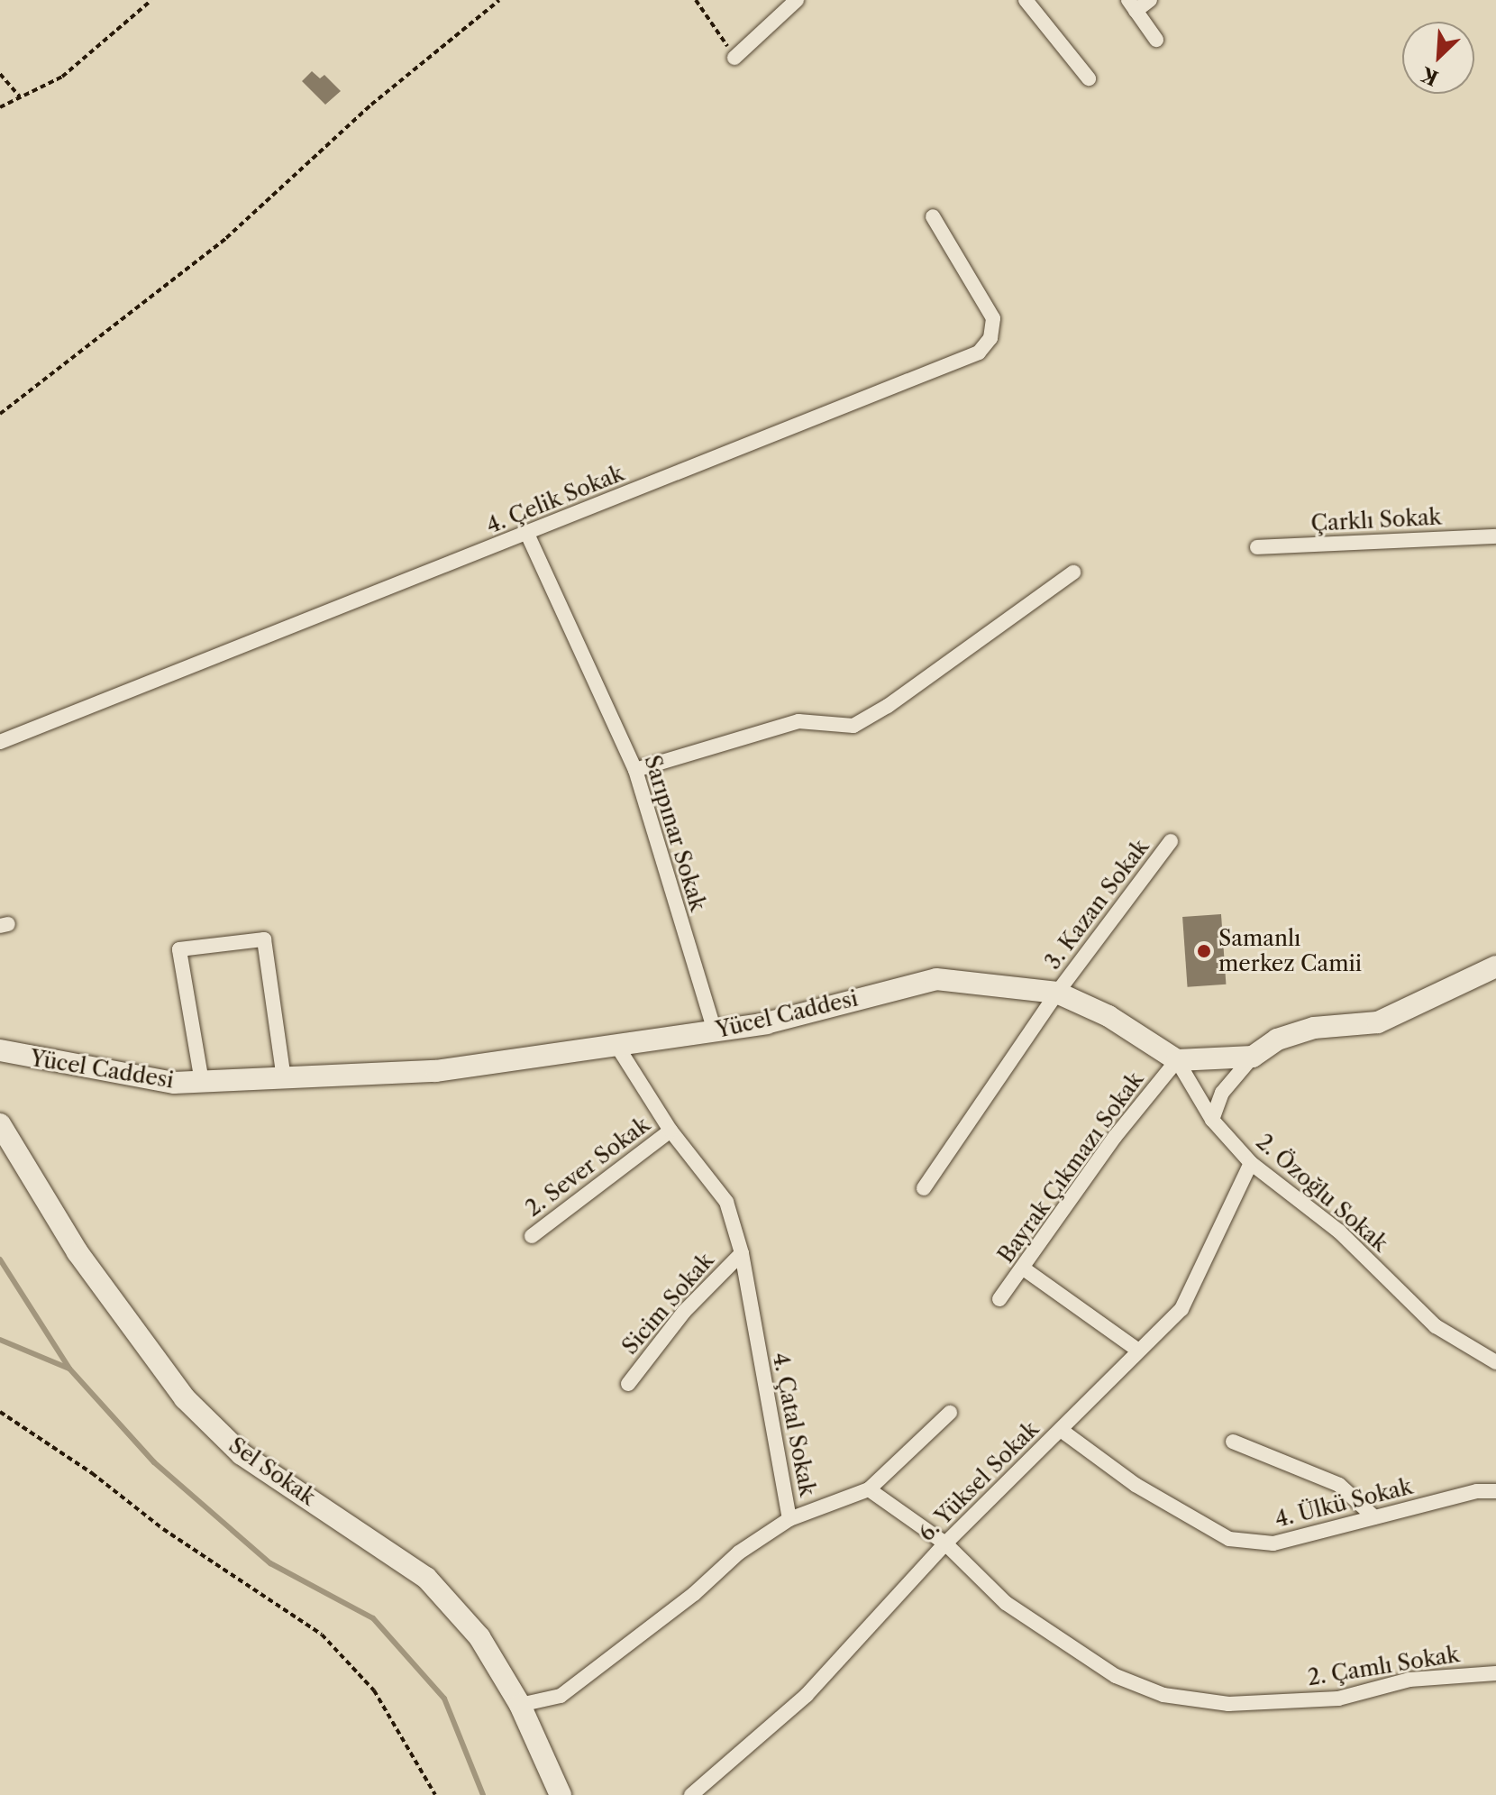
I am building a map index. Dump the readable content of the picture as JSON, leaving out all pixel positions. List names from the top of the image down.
{
  "streets": {
    "main road": ["Yücel Caddesi", "Sel Sokak"],
    "street": [
      "4. Çelik Sokak",
      "Çarklı Sokak",
      "Sarıpınar Sokak",
      "3. Kazan Sokak",
      "2. Sever Sokak",
      "Bayrak Çıkmazı Sokak",
      "2. Özoğlu Sokak",
      "Sicim Sokak",
      "4. Çatal Sokak",
      "6. Yüksel Sokak",
      "4. Ülkü Sokak",
      "2. Çamlı Sokak"
    ]
  },
  "crossings": [
    ["4. Çelik Sokak", "Sarıpınar Sokak"],
    ["Sarıpınar Sokak", "Yücel Caddesi"],
    ["3. Kazan Sokak", "Yücel Caddesi"],
    ["Yücel Caddesi", "Bayrak Çıkmazı Sokak"],
    ["Yücel Caddesi", "2. Özoğlu Sokak"],
    ["Yücel Caddesi", "4. Çatal Sokak"],
    ["2. Sever Sokak", "4. Çatal Sokak"],
    ["Bayrak Çıkmazı Sokak", "2. Özoğlu Sokak"],
    ["2. Özoğlu Sokak", "6. Yüksel Sokak"],
    ["Sicim Sokak", "4. Çatal Sokak"],
    ["4. Çatal Sokak", "Sel Sokak"],
    ["6. Yüksel Sokak", "4. Ülkü Sokak"],
    ["6. Yüksel Sokak", "2. Çamlı Sokak"]
  ],
  "places": ["Samanlı merkez Camii"],
  "north": "bottom left"
}
